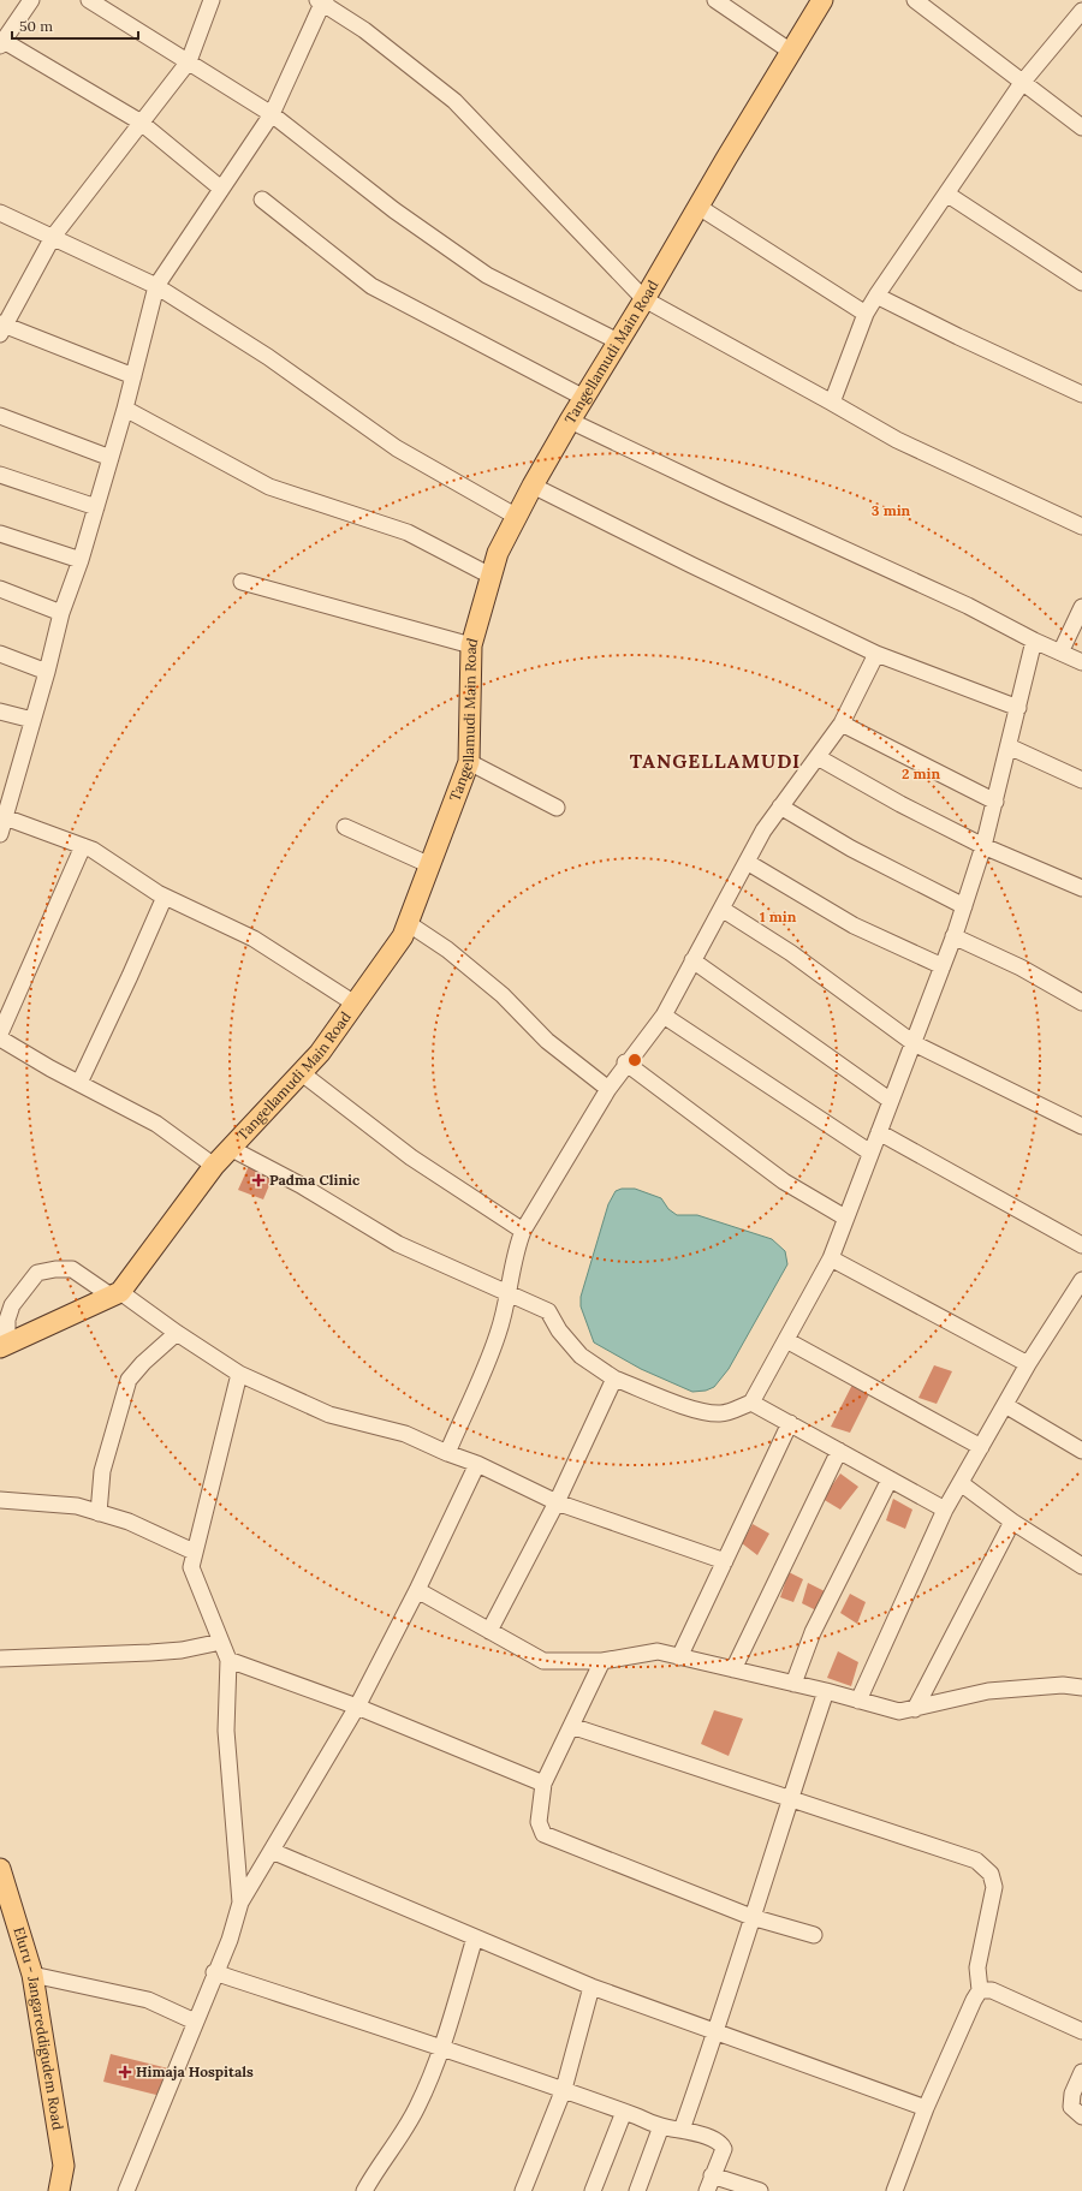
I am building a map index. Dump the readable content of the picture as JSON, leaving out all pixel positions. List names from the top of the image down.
{
  "streets": {
    "main road": ["Tangellamudi Main Road", "Eluru - Jangareddigudem Road"]
  },
  "districts": ["TANGELLAMUDI"],
  "places": {
    "health": ["Padma Clinic", "Himaja Hospitals"]
  },
  "scale_bar": "50 m",
  "rings": ["3 min", "2 min", "1 min"]
}
